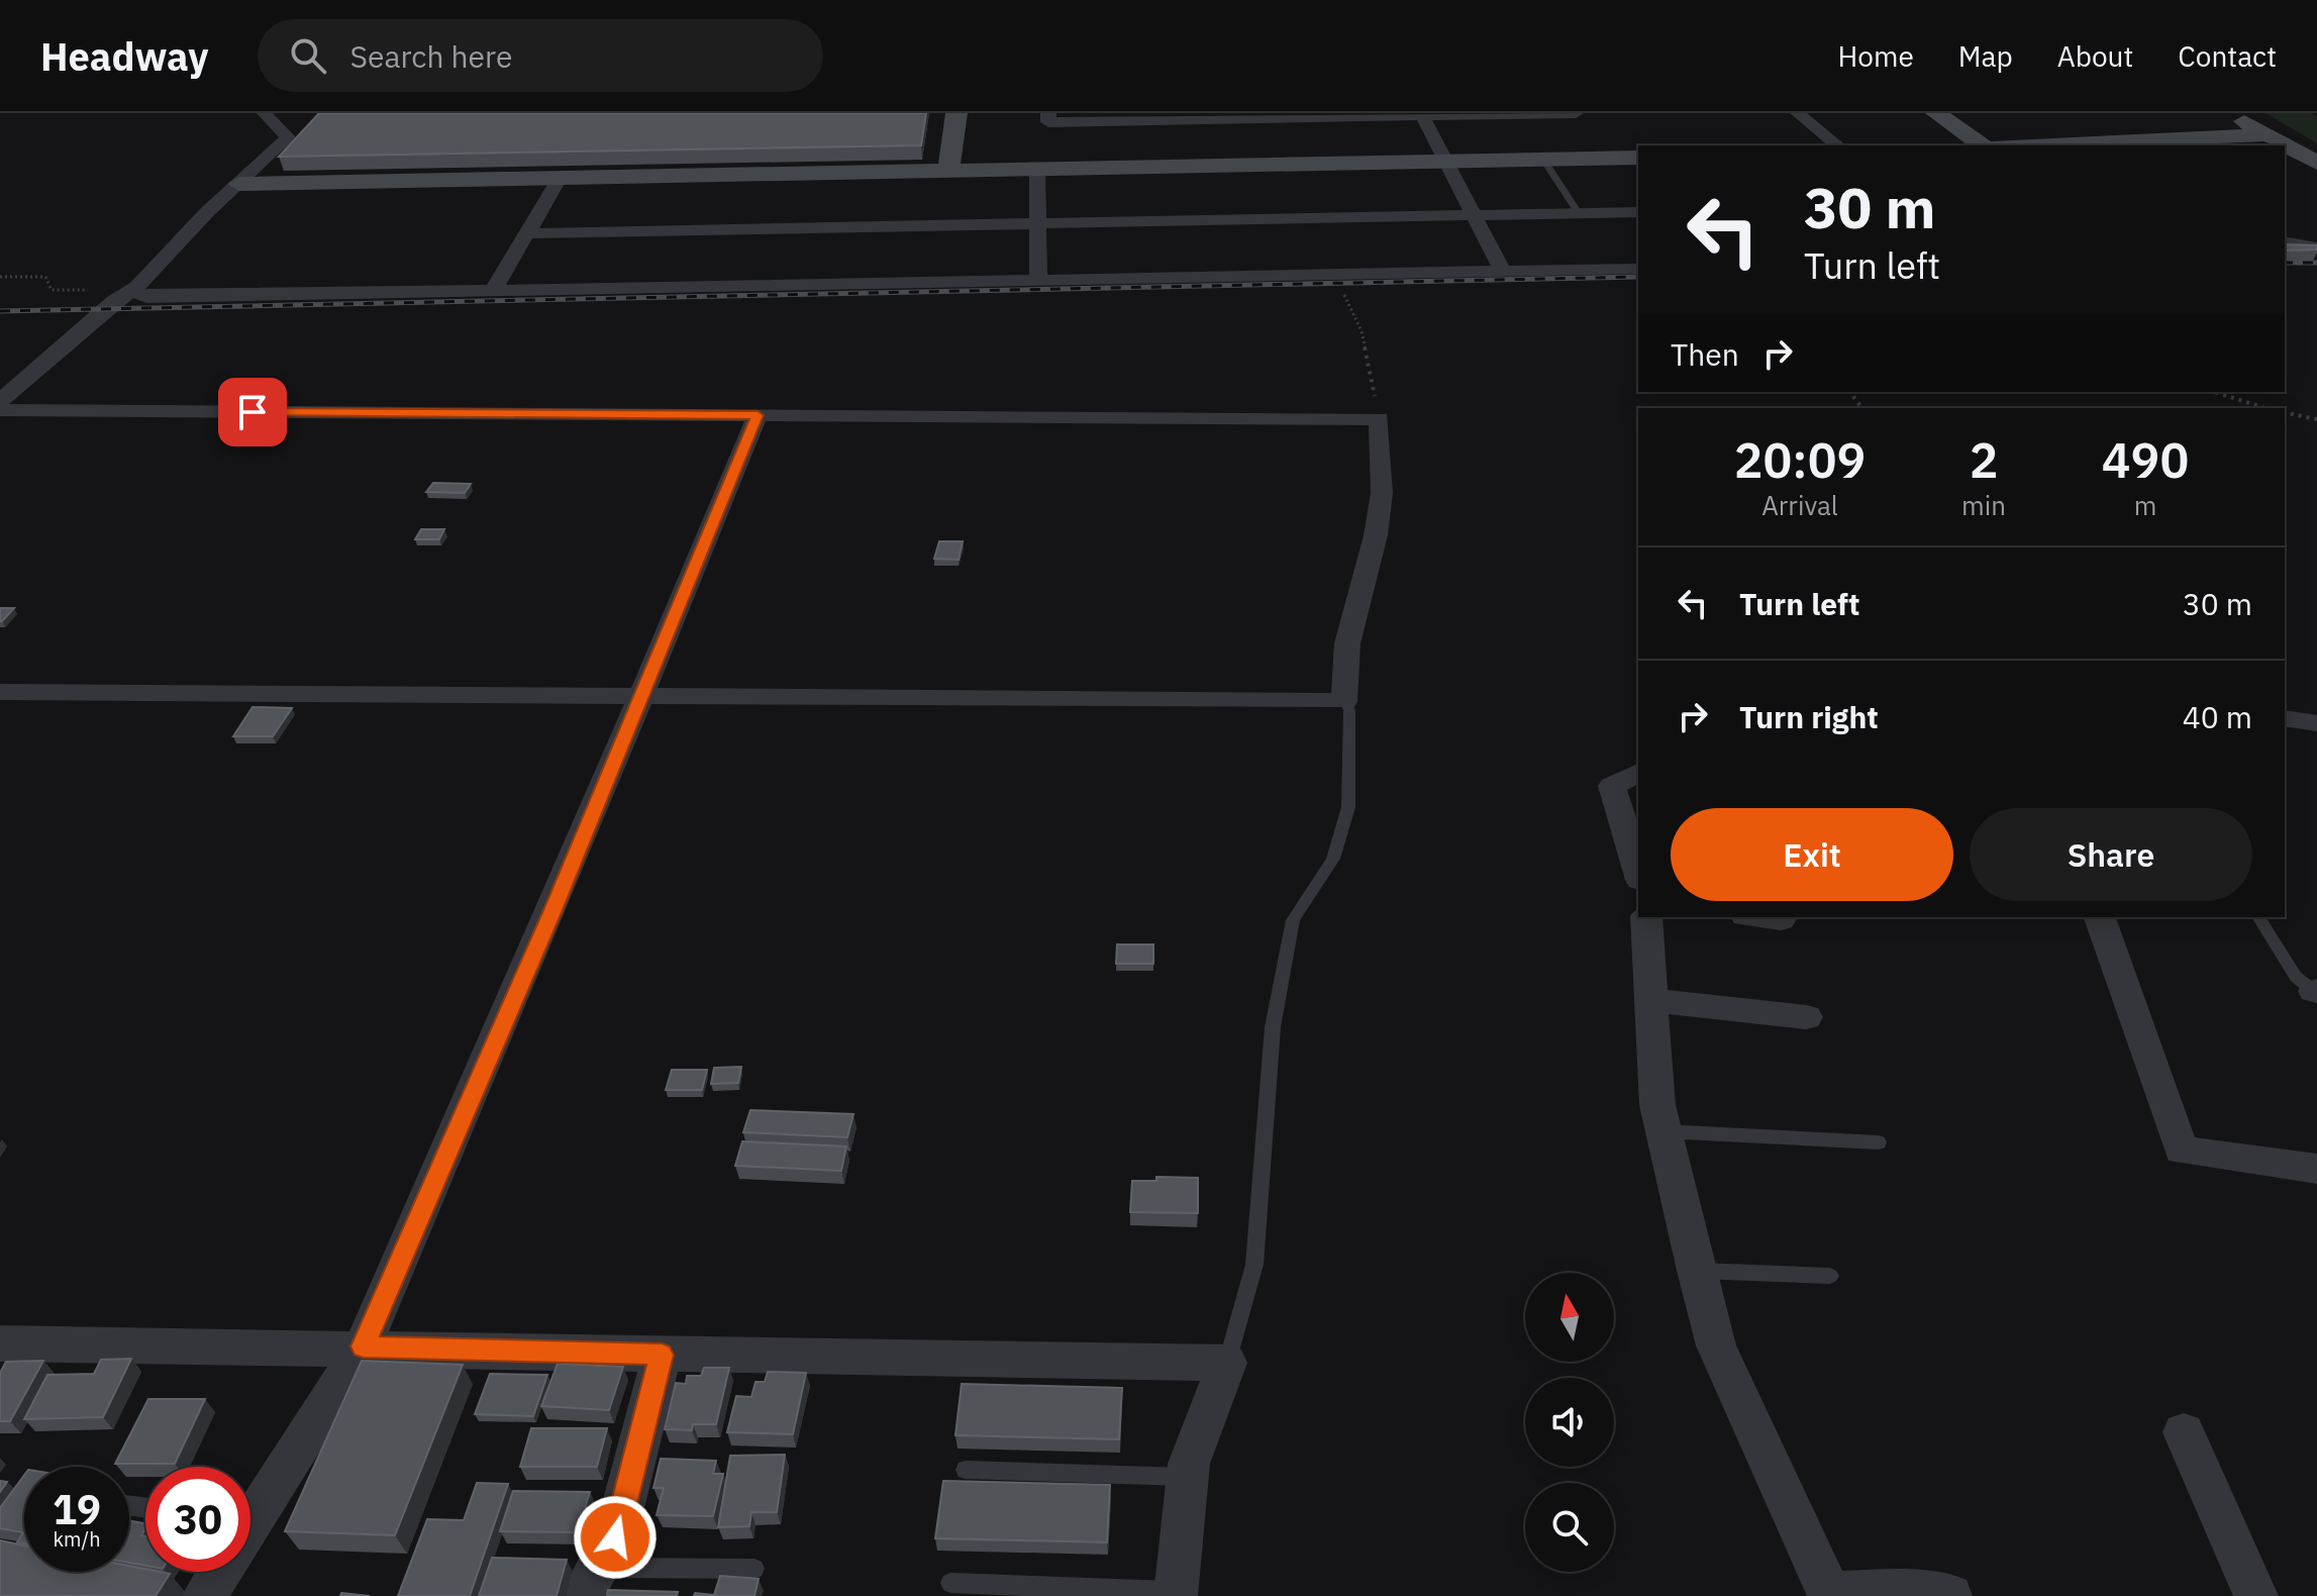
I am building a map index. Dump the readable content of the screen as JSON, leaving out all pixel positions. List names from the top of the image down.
{
  "north": "top",
  "page": {
    "header": "Headway",
    "search": "Search here",
    "nav": [
      "Home",
      "Map",
      "About",
      "Contact"
    ],
    "turn": ["30 m", "Turn left"],
    "then": "Then",
    "eta": [
      "20:09",
      "Arrival",
      "2",
      "min",
      "490",
      "m"
    ],
    "list": [
      {
        "name": "Turn left",
        "value": "30 m"
      },
      {
        "name": "Turn right",
        "value": "40 m"
      }
    ],
    "buttons": ["Exit", "Share"],
    "speed": "19 km/h",
    "limit": "30"
  }
}
